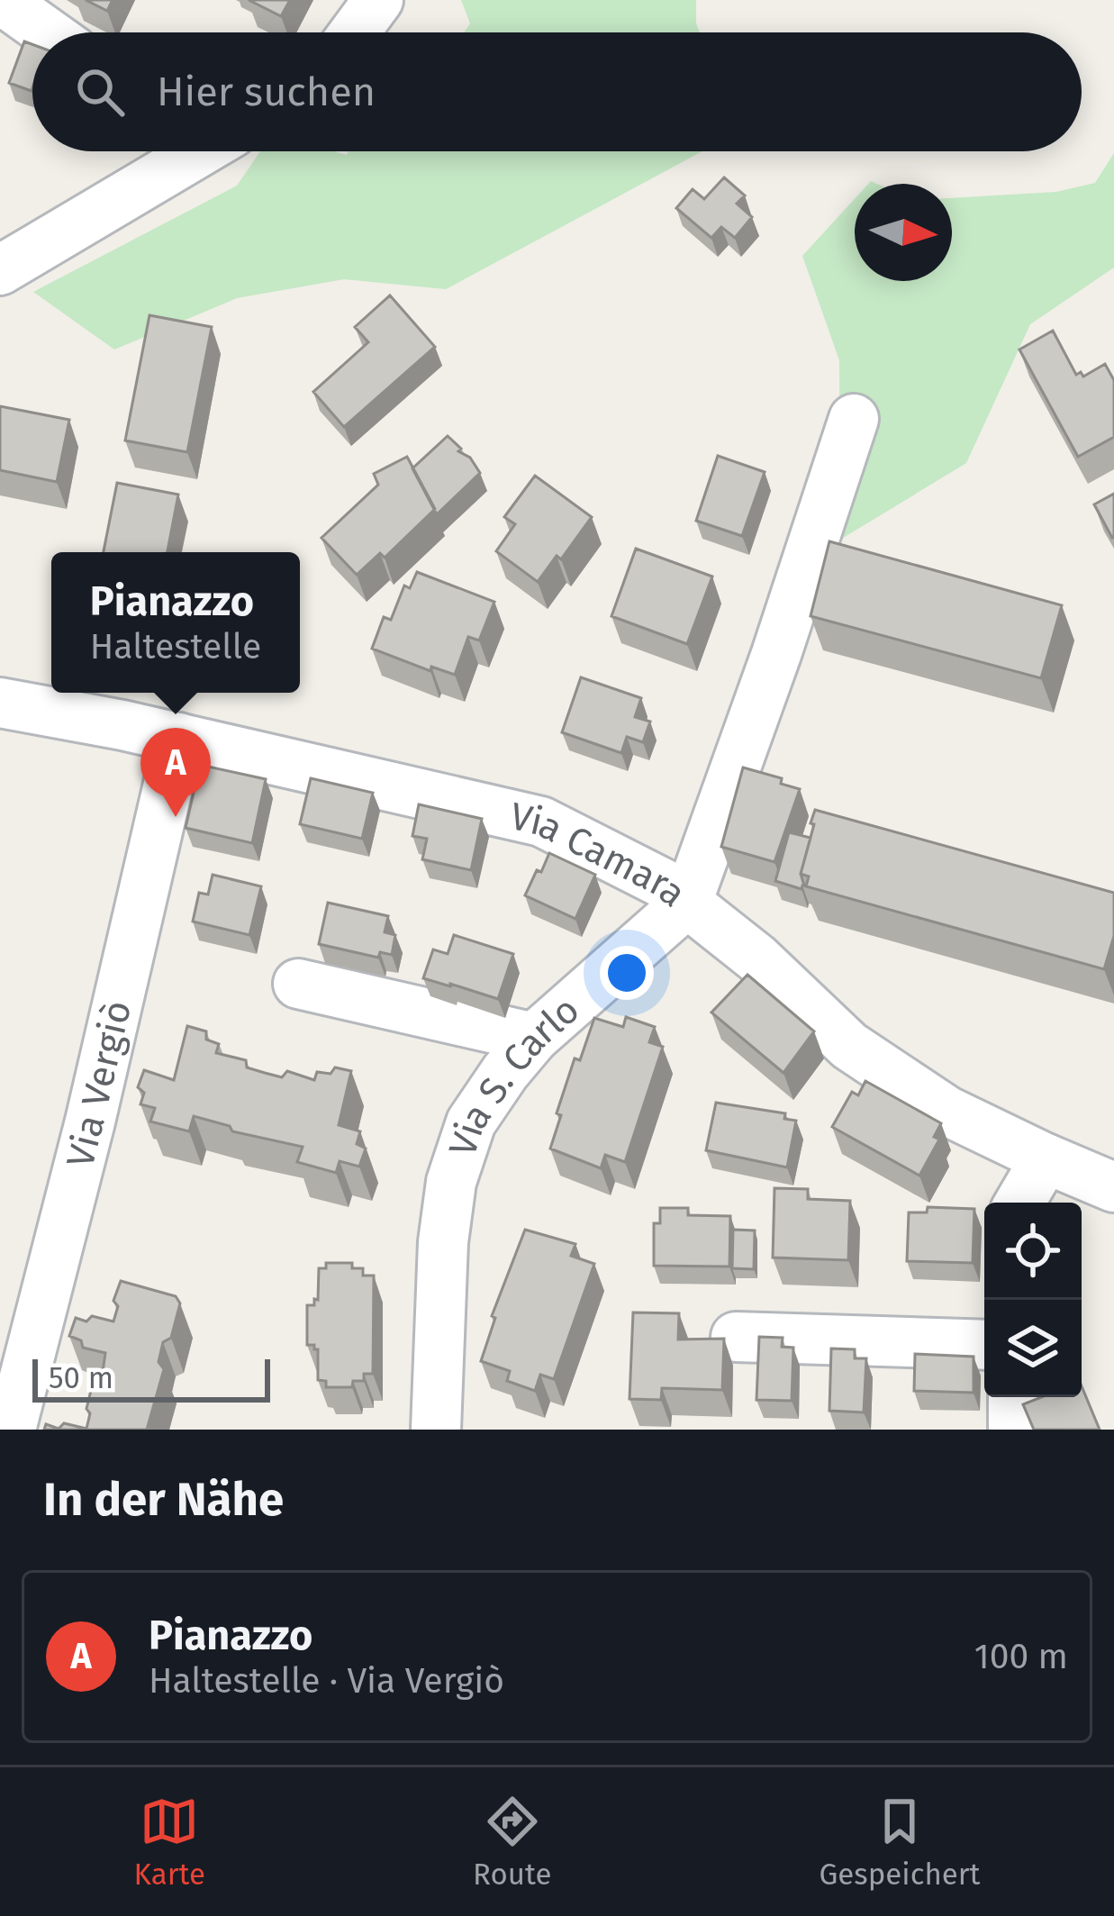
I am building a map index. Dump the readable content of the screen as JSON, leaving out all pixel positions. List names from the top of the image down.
{
  "streets": {
    "street": ["Via Camara", "Via S. Carlo", "Via Vergiò"]
  },
  "crossings": [
    ["Via Camara", "Via S. Carlo"],
    ["Via Camara", "Via Vergiò"]
  ],
  "scale_bar": "50 m",
  "north": "right",
  "page": {
    "search": "Hier suchen",
    "popup": ["Pianazzo", "Haltestelle"],
    "pins": "A",
    "scale": "50 m",
    "heading": "In der Nähe",
    "list": [
      {
        "mark": "A",
        "name": "Pianazzo",
        "note": "Haltestelle · Via Vergiò",
        "value": "100 m"
      }
    ],
    "nav": ["Karte", "Route", "Gespeichert"]
  }
}
